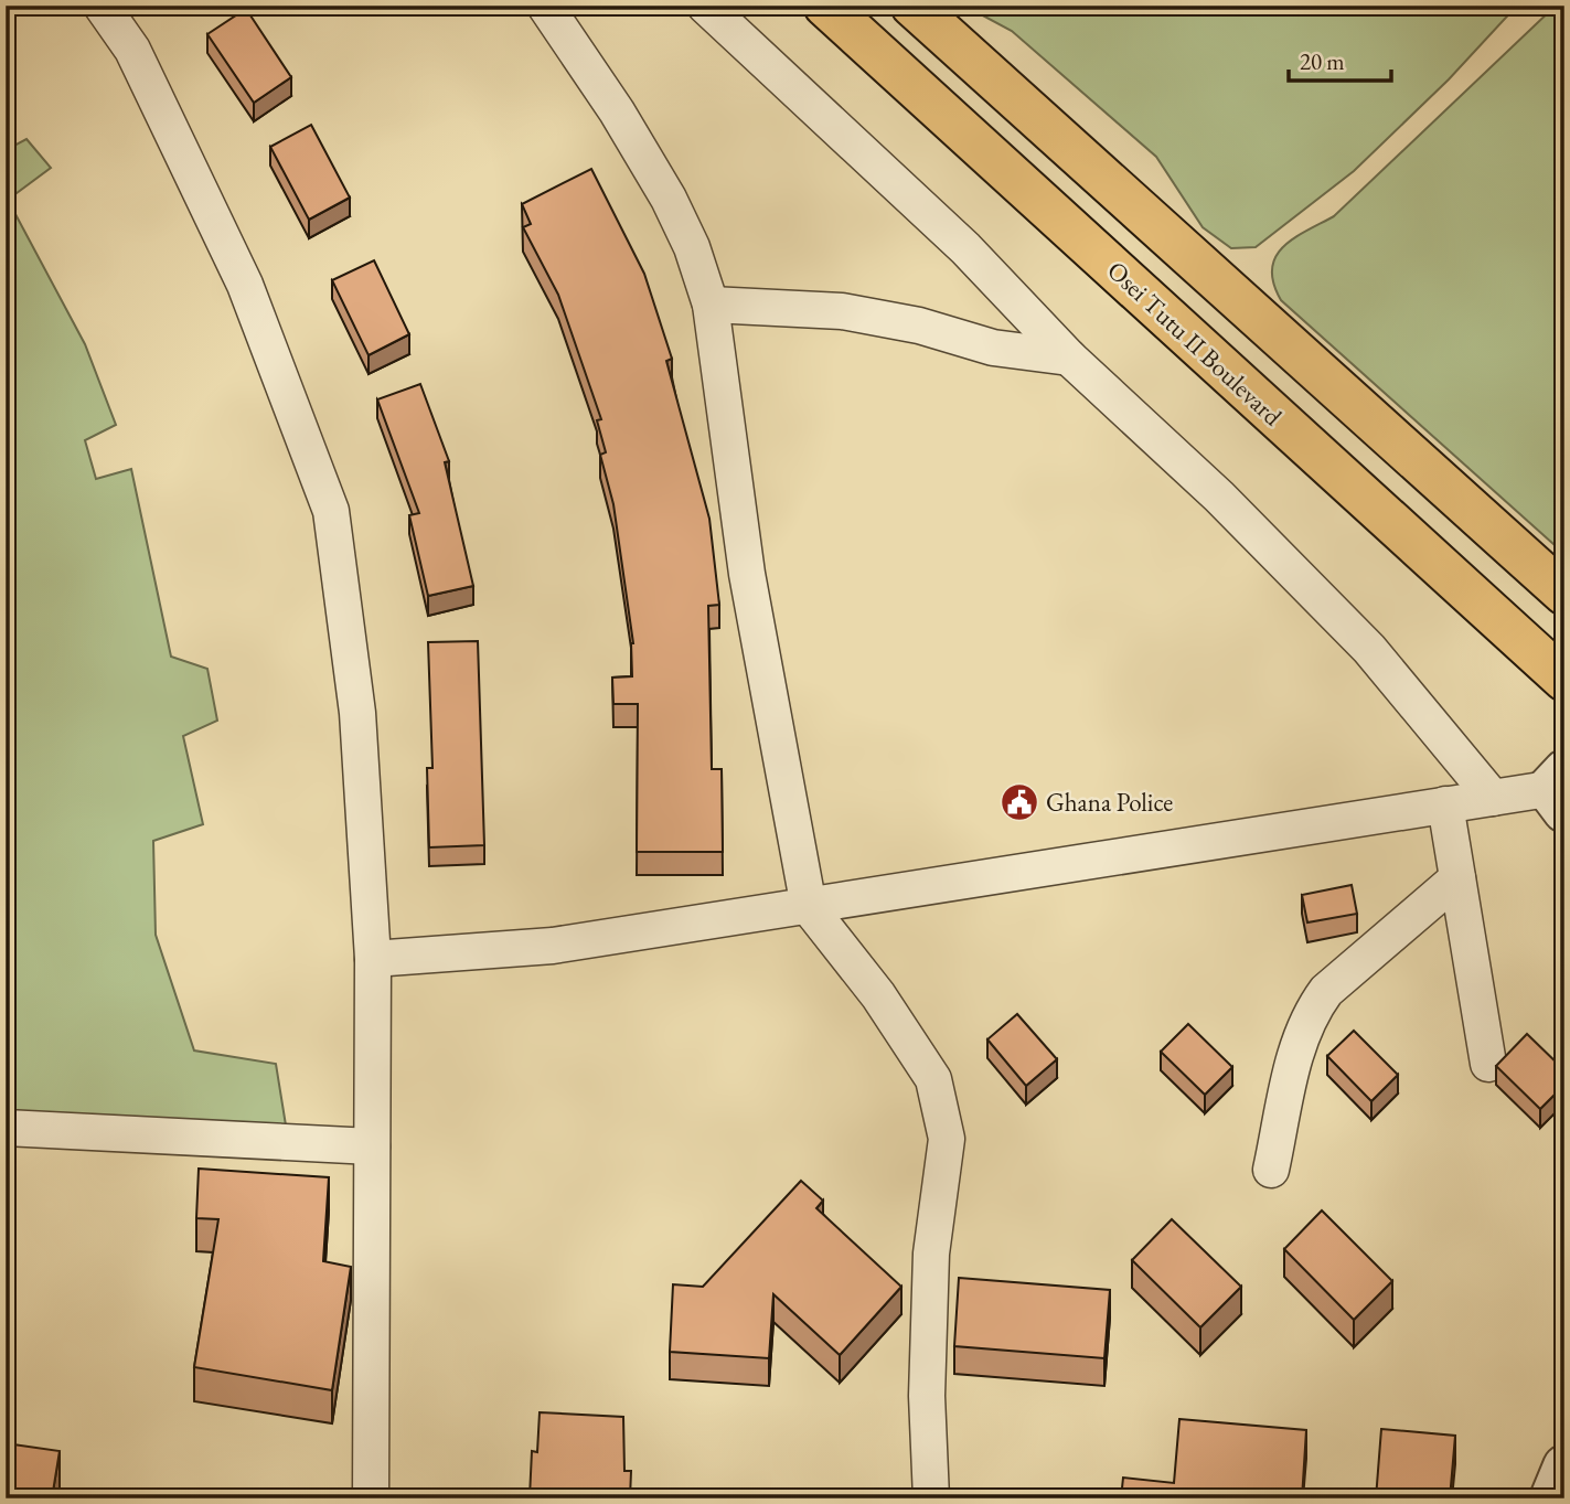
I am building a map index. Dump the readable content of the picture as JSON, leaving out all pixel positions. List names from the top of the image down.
{
  "streets": {
    "highway": ["Osei Tutu II Boulevard"]
  },
  "places": {
    "public building": ["Ghana Police"]
  },
  "scale_bar": "20 m"
}
